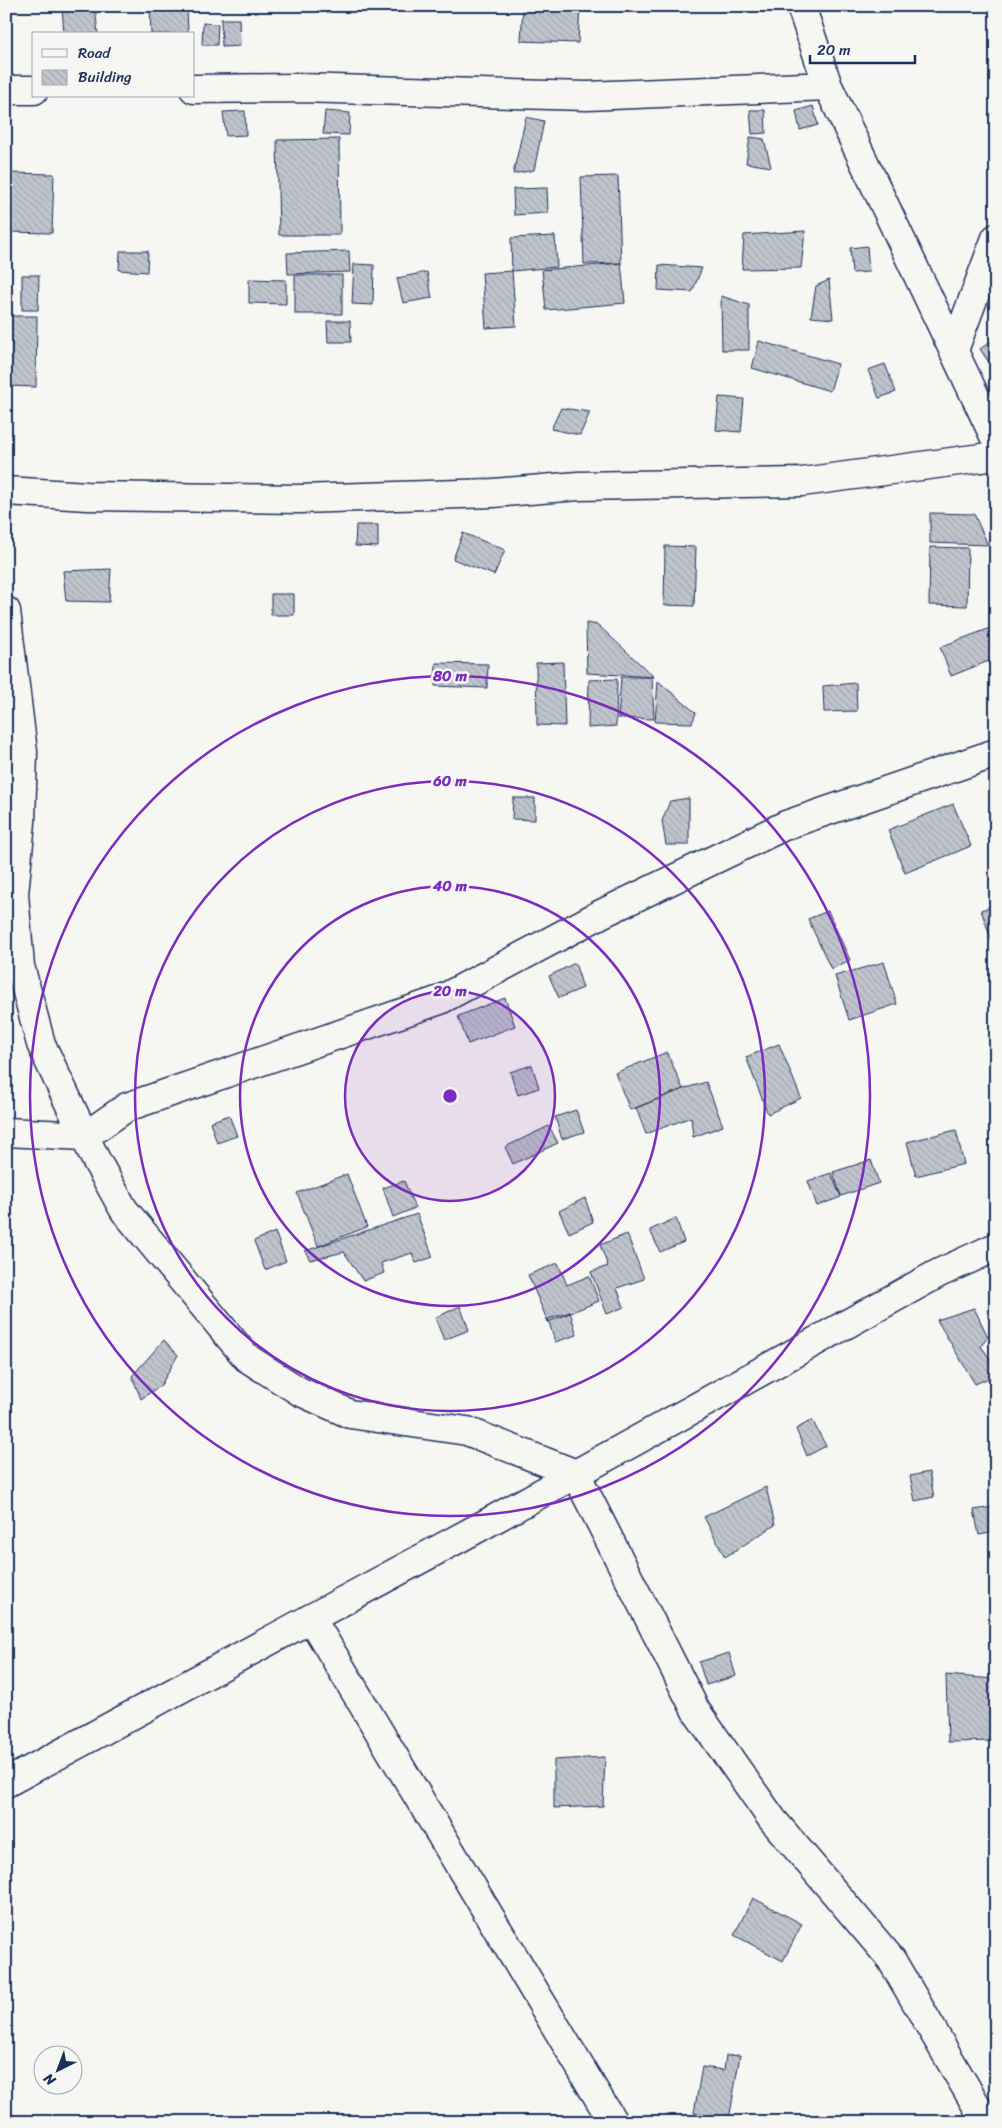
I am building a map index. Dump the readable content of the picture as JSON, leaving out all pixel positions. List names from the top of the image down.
{
  "legend": ["Road", "Building"],
  "scale_bar": "20 m",
  "north": "bottom left",
  "rings": [
    "80 m",
    "60 m",
    "40 m",
    "20 m"
  ]
}
